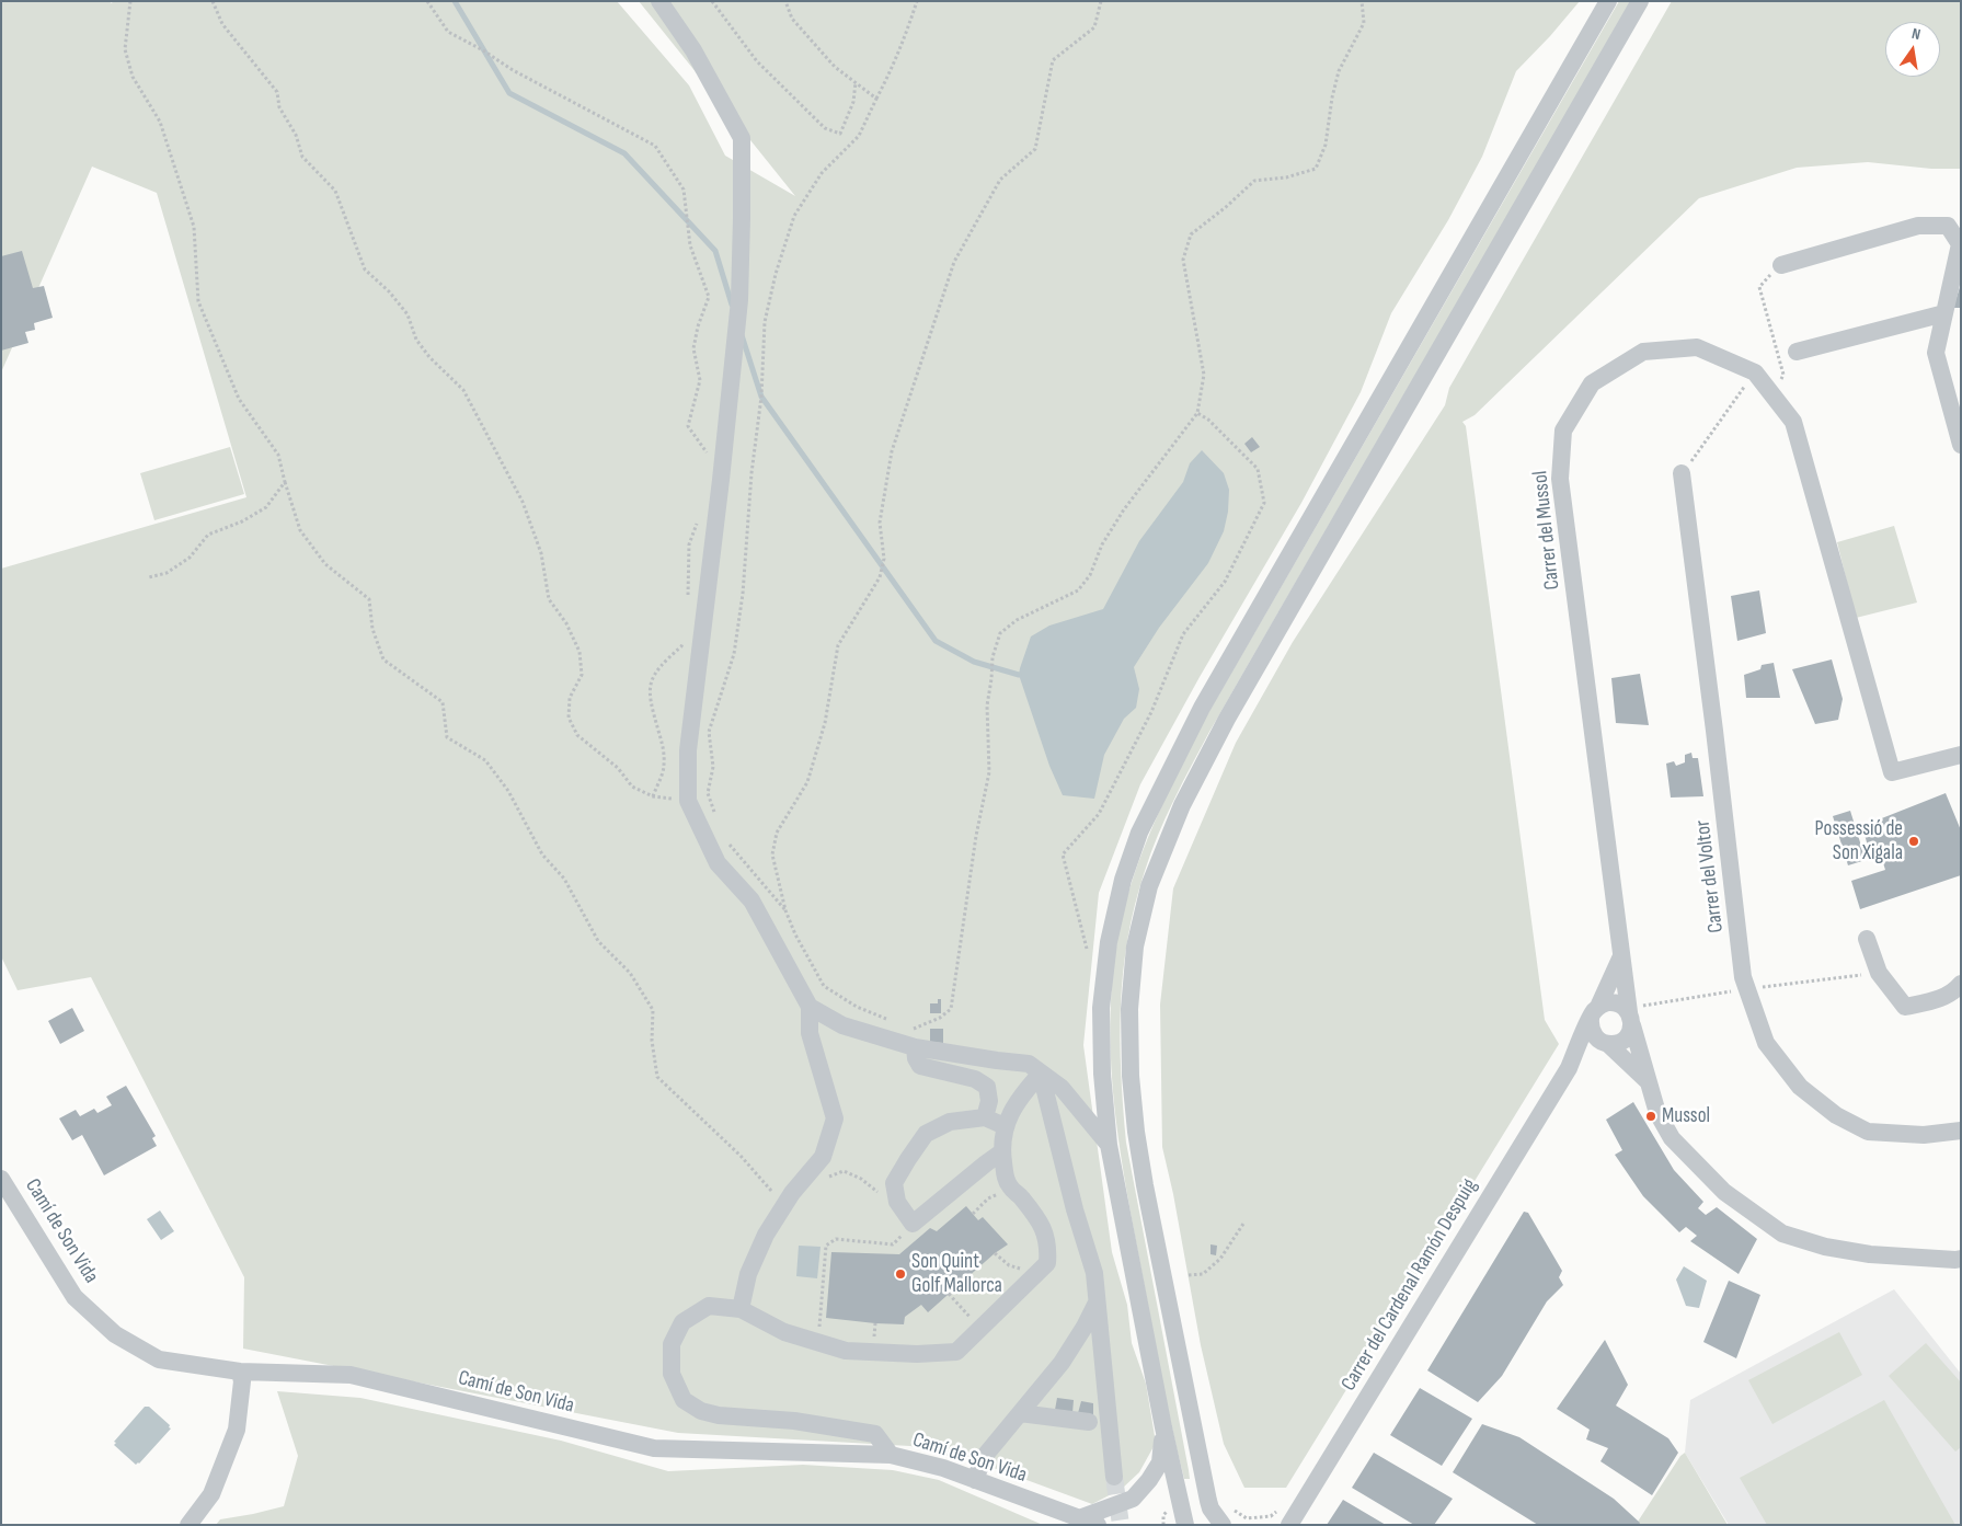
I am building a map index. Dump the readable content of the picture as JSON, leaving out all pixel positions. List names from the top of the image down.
{
  "streets": {
    "street": [
      "Carrer del Mussol",
      "Carrer del Voltor",
      "Camí de Son Vida",
      "Carrer del Cardenal Ramón Despuig"
    ]
  },
  "crossings": [
    ["Carrer del Mussol", "Carrer del Cardenal Ramón Despuig"]
  ],
  "places": ["Possessió de Son Xigala", "Mussol", "Son Quint Golf Mallorca"],
  "north": "top"
}
